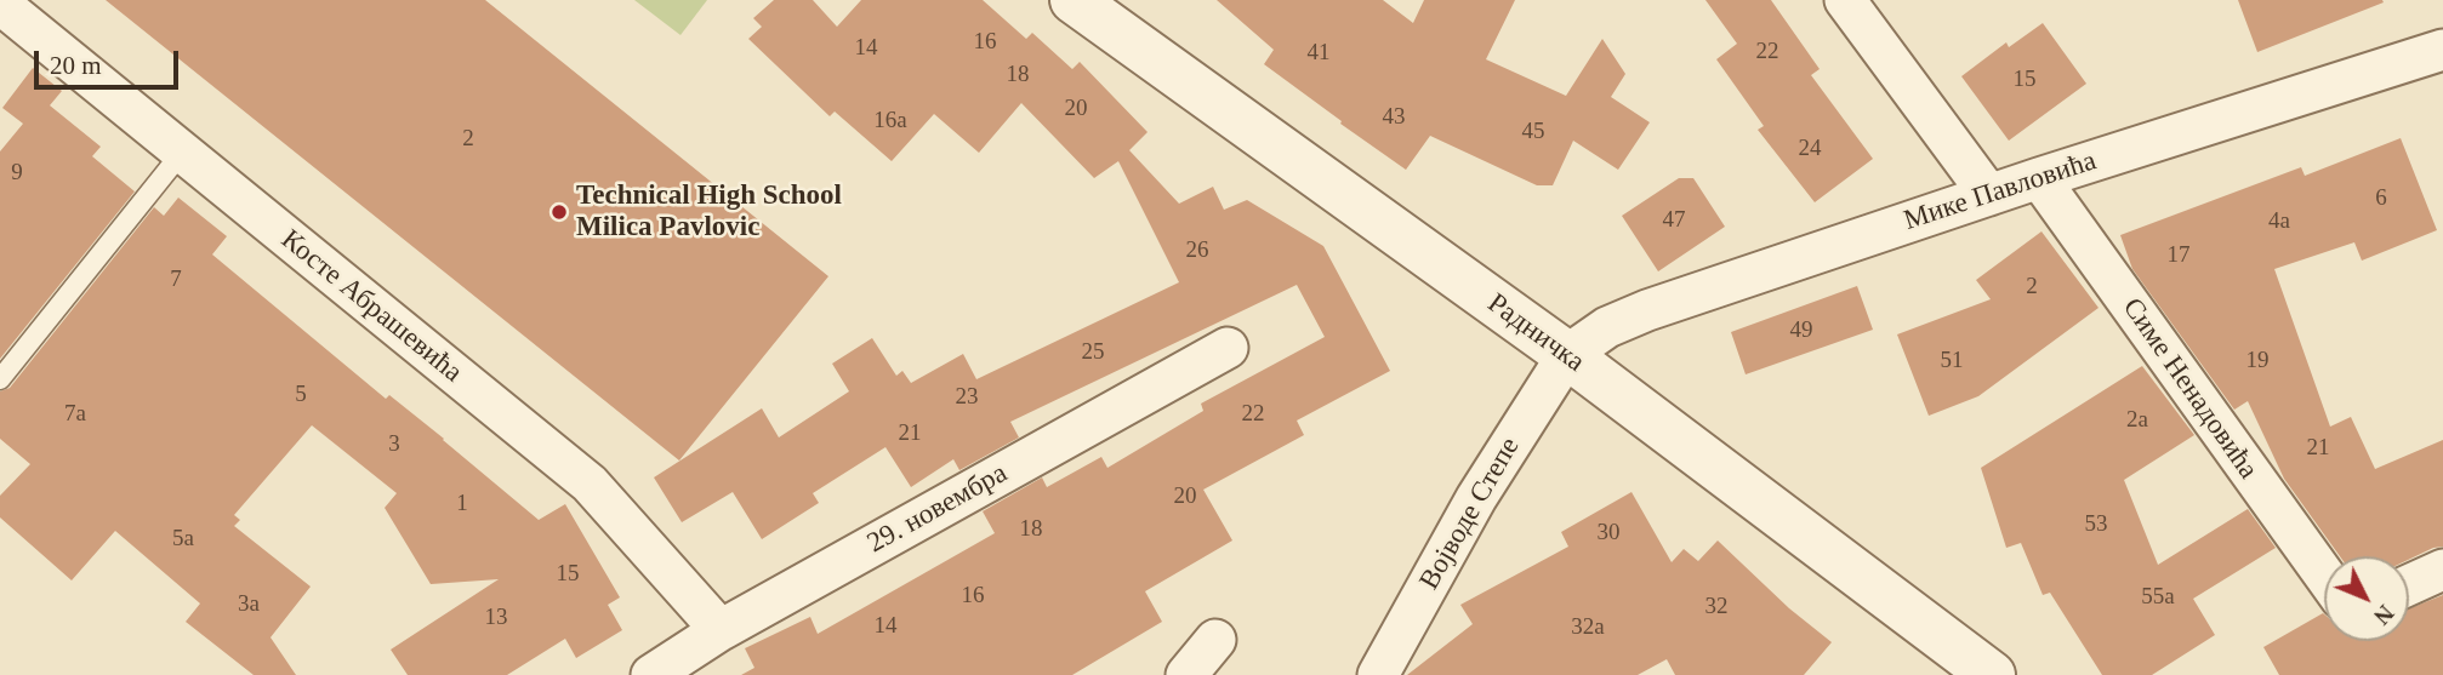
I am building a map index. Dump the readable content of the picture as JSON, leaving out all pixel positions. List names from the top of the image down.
{
  "streets": {
    "street": [
      "Мике Павловића",
      "Косте Абрашевића",
      "Радничка",
      "Симе Ненадовића",
      "29. новембра",
      "Војводе Степе"
    ]
  },
  "crossings": [
    ["Мике Павловића", "Радничка"],
    ["Мике Павловића", "Симе Ненадовића"],
    ["Мике Павловића", "Војводе Степе"],
    ["Косте Абрашевића", "29. новембра"],
    ["Радничка", "Војводе Степе"]
  ],
  "places": ["Technical High School Milica Pavlovic"],
  "house_numbers": [
    "16",
    "14",
    "22",
    "41",
    "18",
    "15",
    "20",
    "43",
    "16a",
    "45",
    "2",
    "24",
    "9",
    "6",
    "47",
    "4a",
    "26",
    "17",
    "7",
    "2",
    "49",
    "25",
    "51",
    "19",
    "5",
    "23",
    "7a",
    "22",
    "2a",
    "21",
    "3",
    "21",
    "20",
    "1",
    "53",
    "18",
    "30",
    "5a",
    "15",
    "16",
    "55a",
    "3a",
    "32",
    "13",
    "14",
    "32a"
  ],
  "scale_bar": "20 m",
  "north": "bottom right"
}
